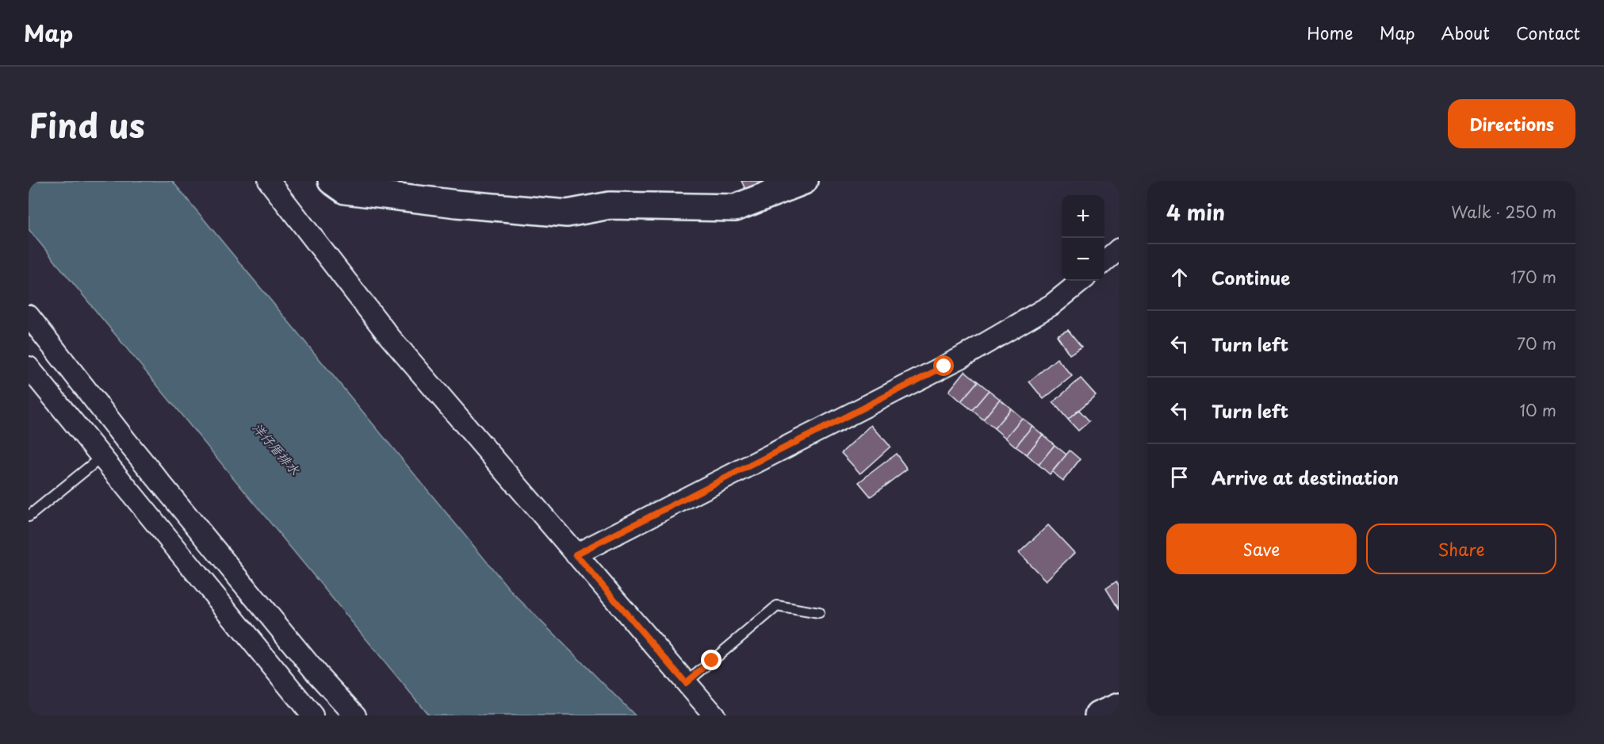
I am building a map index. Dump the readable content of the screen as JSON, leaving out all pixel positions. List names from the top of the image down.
{
  "water": ["洋仔厝排水"],
  "page": {
    "header": "Map",
    "nav": [
      "Home",
      "Map",
      "About",
      "Contact"
    ],
    "title": "Find us",
    "buttons": [
      "Directions",
      ["Save", "Share"]
    ],
    "heading": ["4 min", "Walk · 250 m"],
    "map_buttons": ["+", "−"],
    "list": [
      ["Continue", "170 m"],
      ["Turn left", "70 m"],
      ["Turn left", "10 m"],
      "Arrive at destination"
    ]
  }
}
